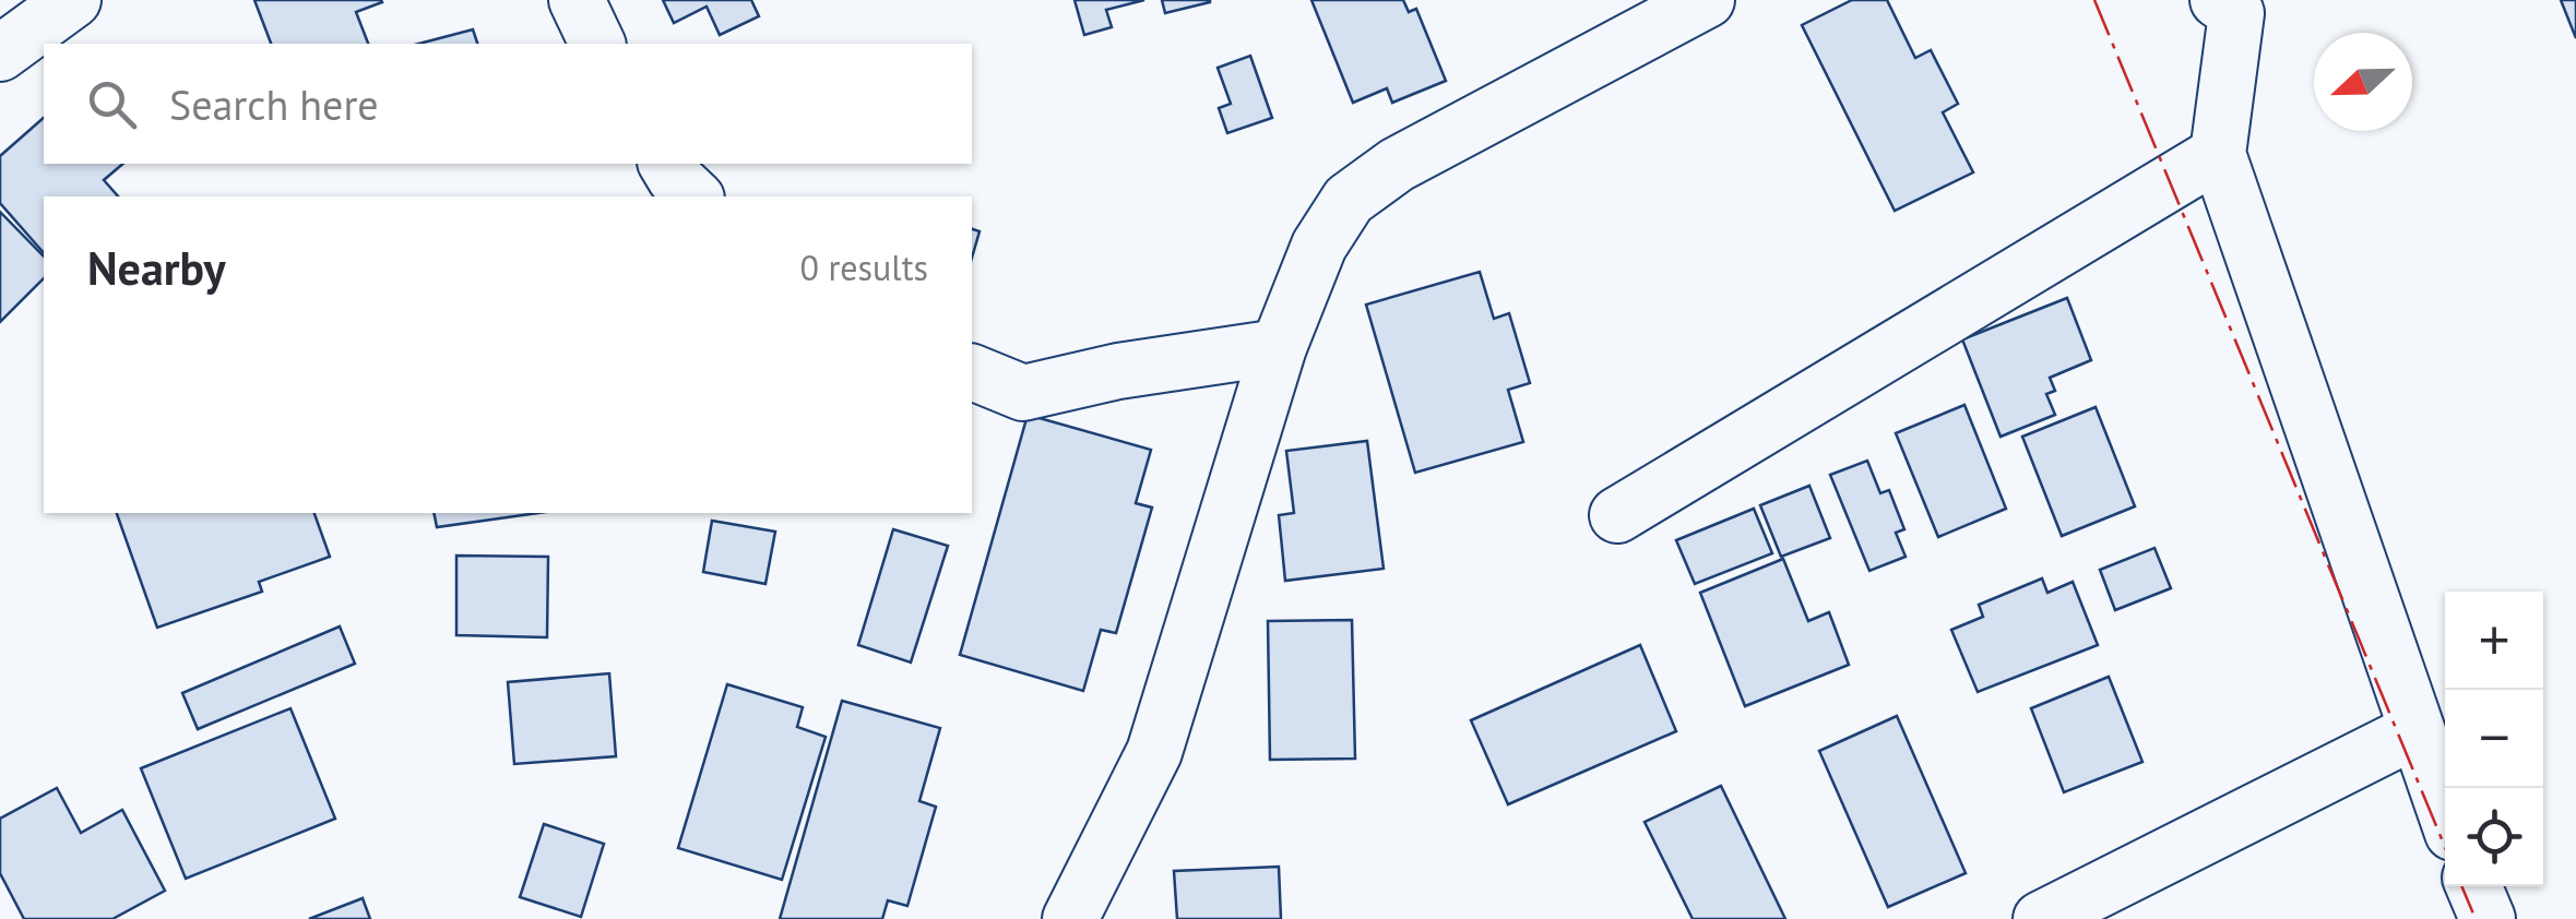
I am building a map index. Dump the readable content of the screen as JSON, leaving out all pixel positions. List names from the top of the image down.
{
  "north": "left",
  "page": {
    "search": "Search here",
    "heading": ["Nearby", "0 results"],
    "map_buttons": ["+", "−"]
  }
}
